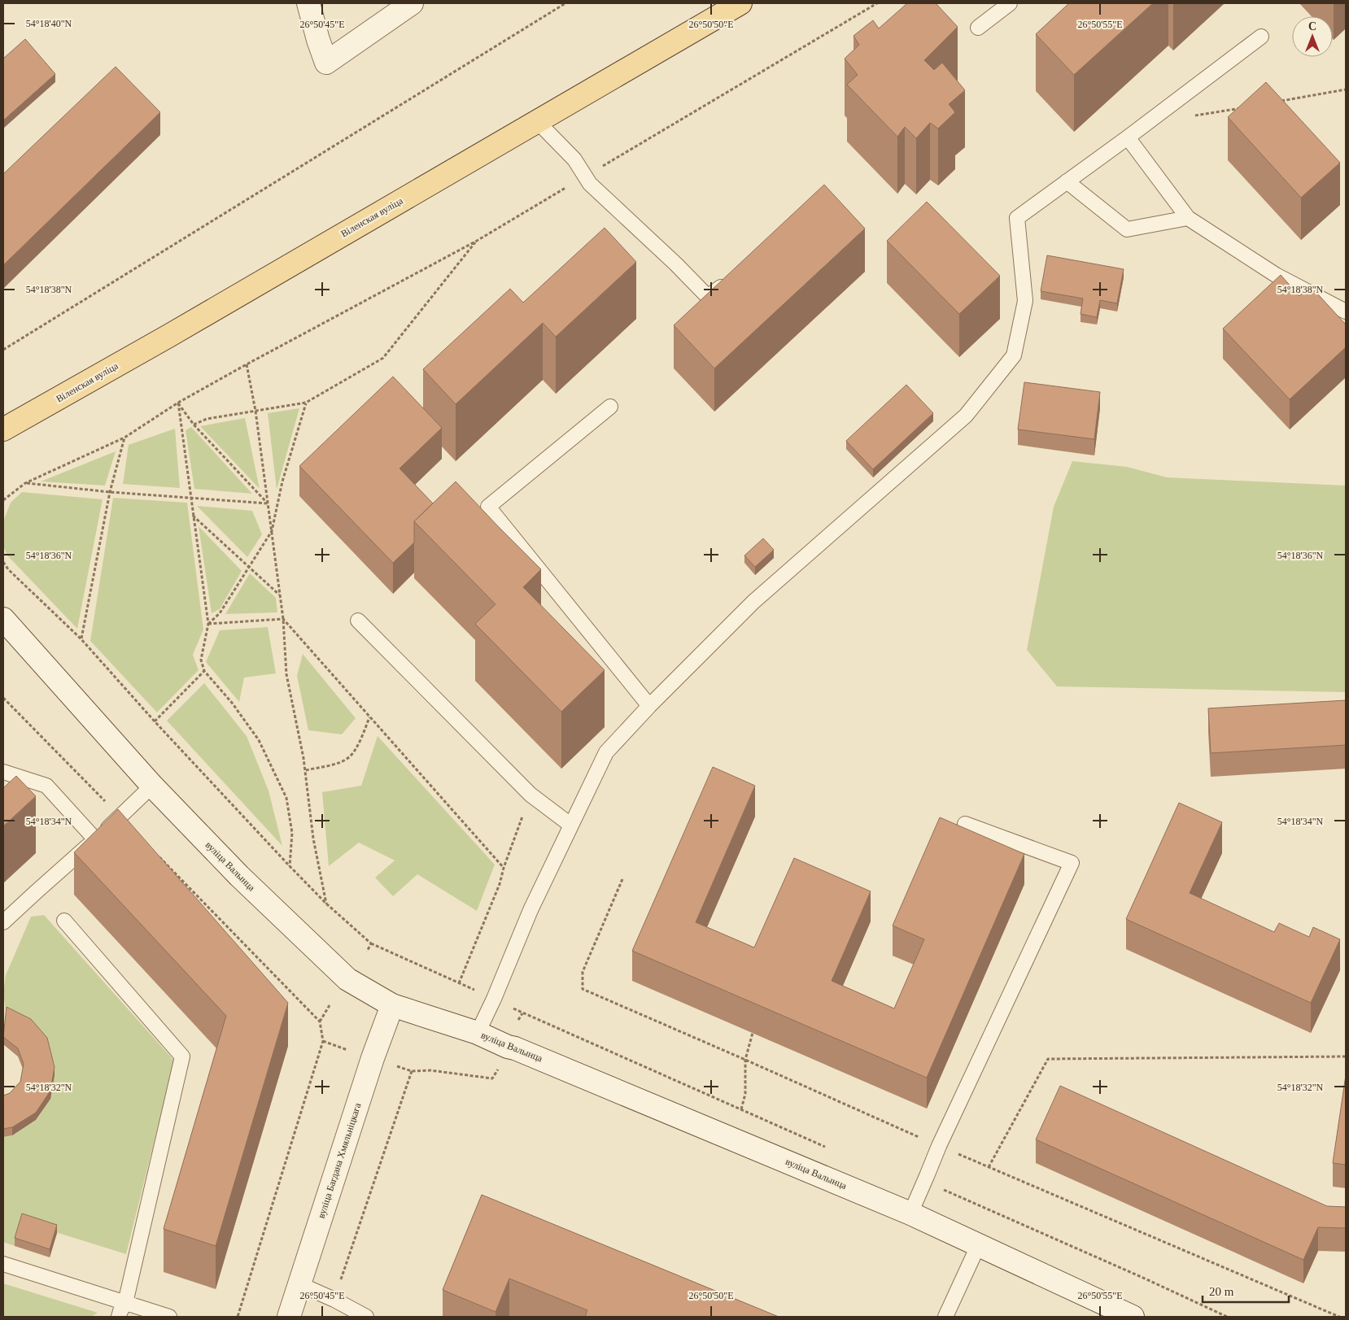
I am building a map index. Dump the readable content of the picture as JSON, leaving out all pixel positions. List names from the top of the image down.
{
  "streets": {
    "main road": ["Віленская вуліца"],
    "street": ["вуліца Валынца", "вуліца Багдана Хмяльніцкага"]
  },
  "crossings": [
    ["вуліца Валынца", "вуліца Багдана Хмяльніцкага"]
  ],
  "scale_bar": "20 m",
  "north": "top",
  "coordinates": [
    "54°18'40\"N",
    "26°50'45\"E",
    "26°50'50\"E",
    "26°50'55\"E",
    "54°18'38\"N",
    "54°18'36\"N",
    "54°18'34\"N",
    "54°18'32\"N"
  ]
}
